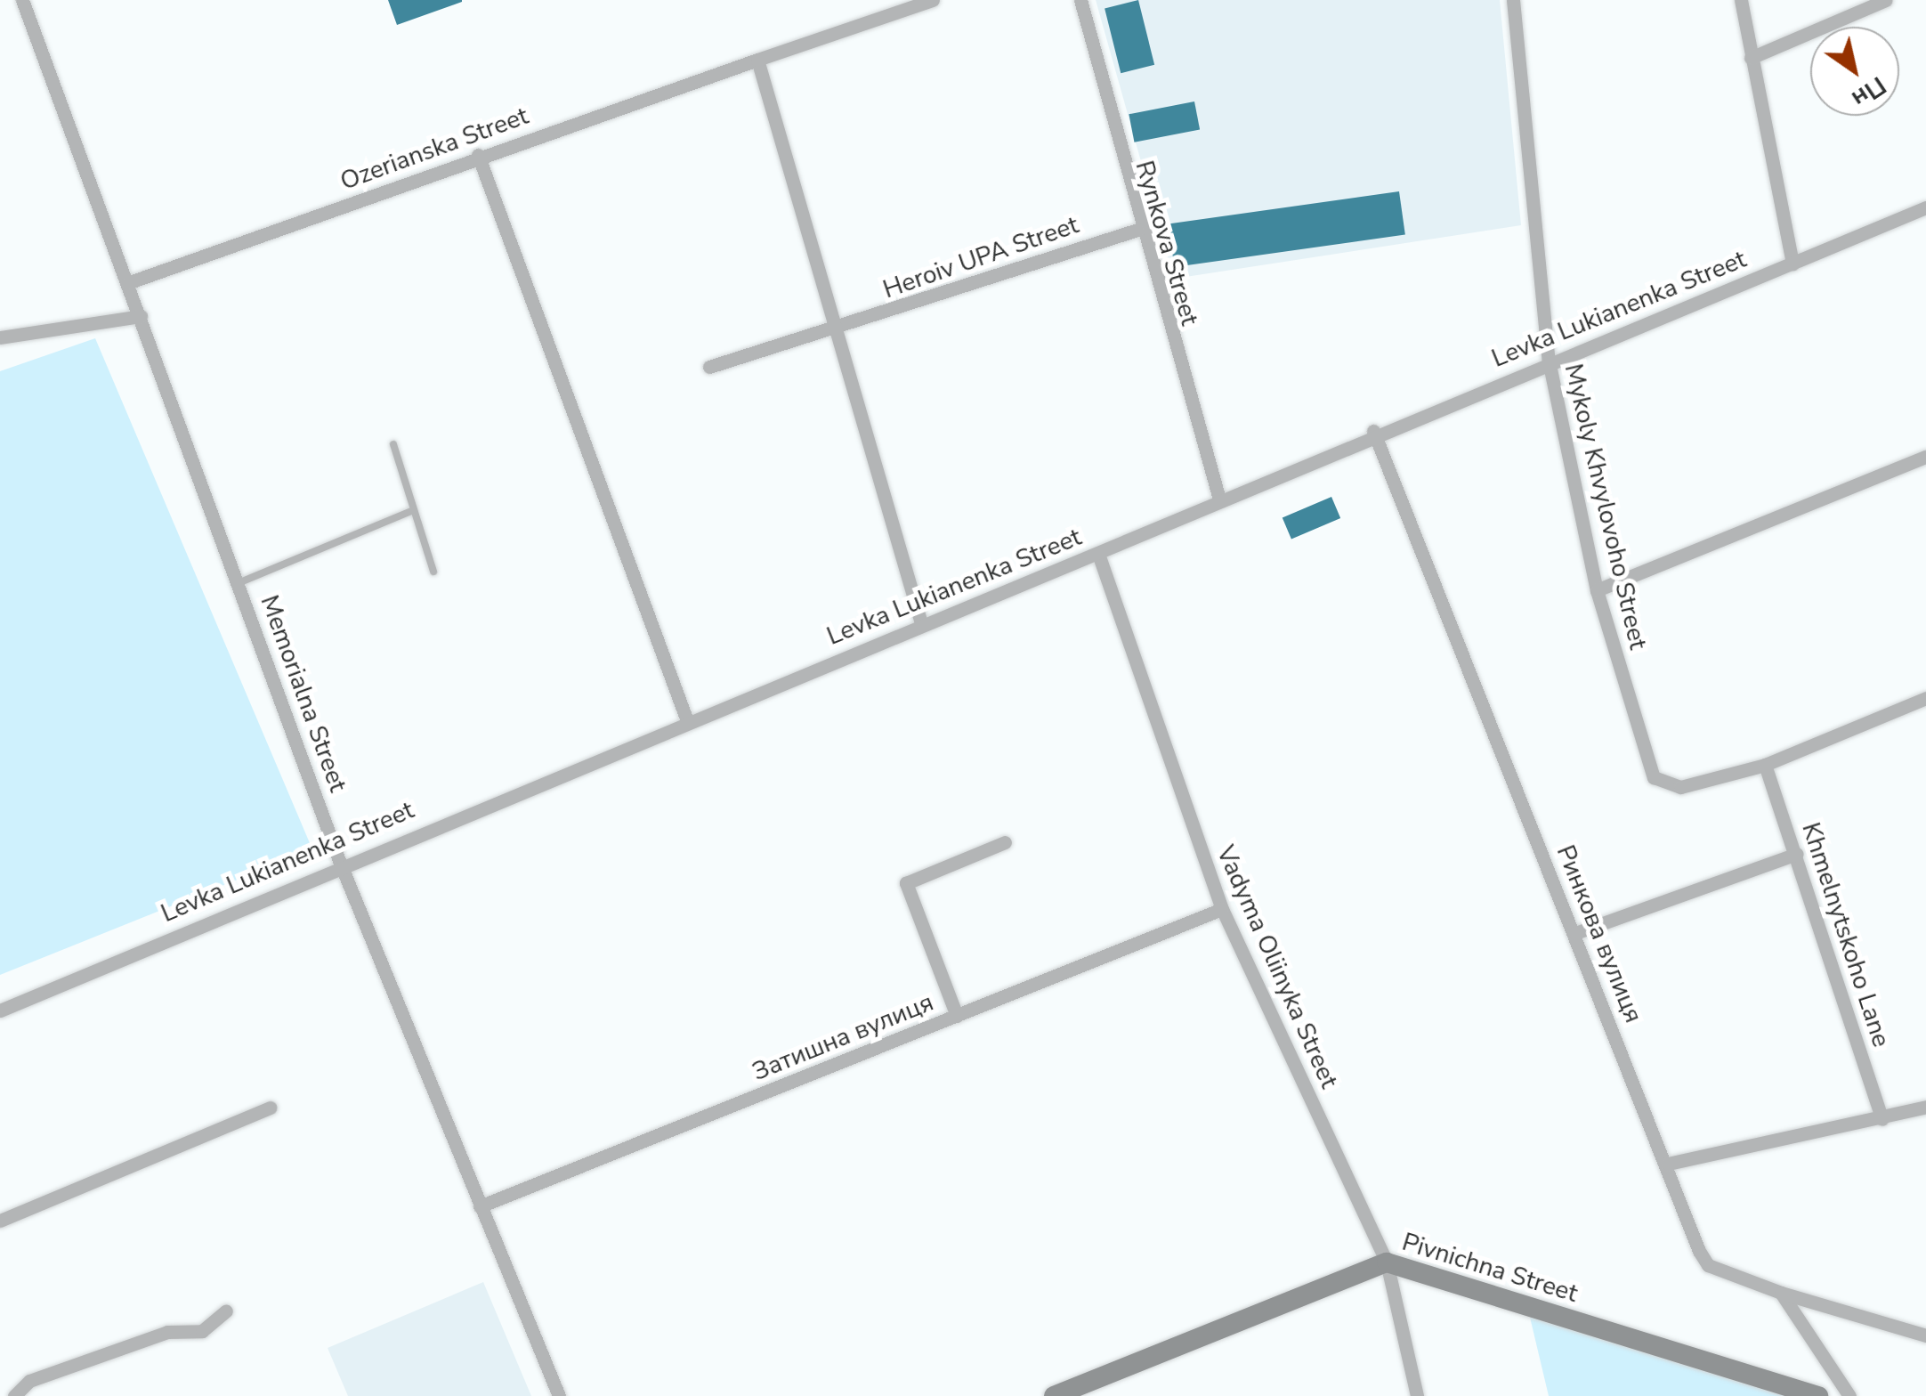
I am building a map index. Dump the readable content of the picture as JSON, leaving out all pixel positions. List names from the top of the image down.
{
  "streets": {
    "street": [
      "Ozerianska Street",
      "Rynkova Street",
      "Heroiv UPA Street",
      "Levka Lukianenka Street",
      "Mykoly Khvylovoho Street",
      "Memorialna Street",
      "Ринкова вулиця",
      "Khmelnytskoho Lane",
      "Vadyma Oliinyka Street",
      "Затишна вулиця",
      "Pivnichna Street"
    ]
  },
  "crossings": [
    ["Ozerianska Street", "Memorialna Street"],
    ["Rynkova Street", "Heroiv UPA Street"],
    ["Rynkova Street", "Levka Lukianenka Street"],
    ["Levka Lukianenka Street", "Mykoly Khvylovoho Street"],
    ["Levka Lukianenka Street", "Memorialna Street"],
    ["Levka Lukianenka Street", "Ринкова вулиця"],
    ["Levka Lukianenka Street", "Vadyma Oliinyka Street"],
    ["Mykoly Khvylovoho Street", "Khmelnytskoho Lane"],
    ["Memorialna Street", "Затишна вулиця"],
    ["Vadyma Oliinyka Street", "Затишна вулиця"],
    ["Vadyma Oliinyka Street", "Pivnichna Street"]
  ],
  "north": "bottom right"
}
